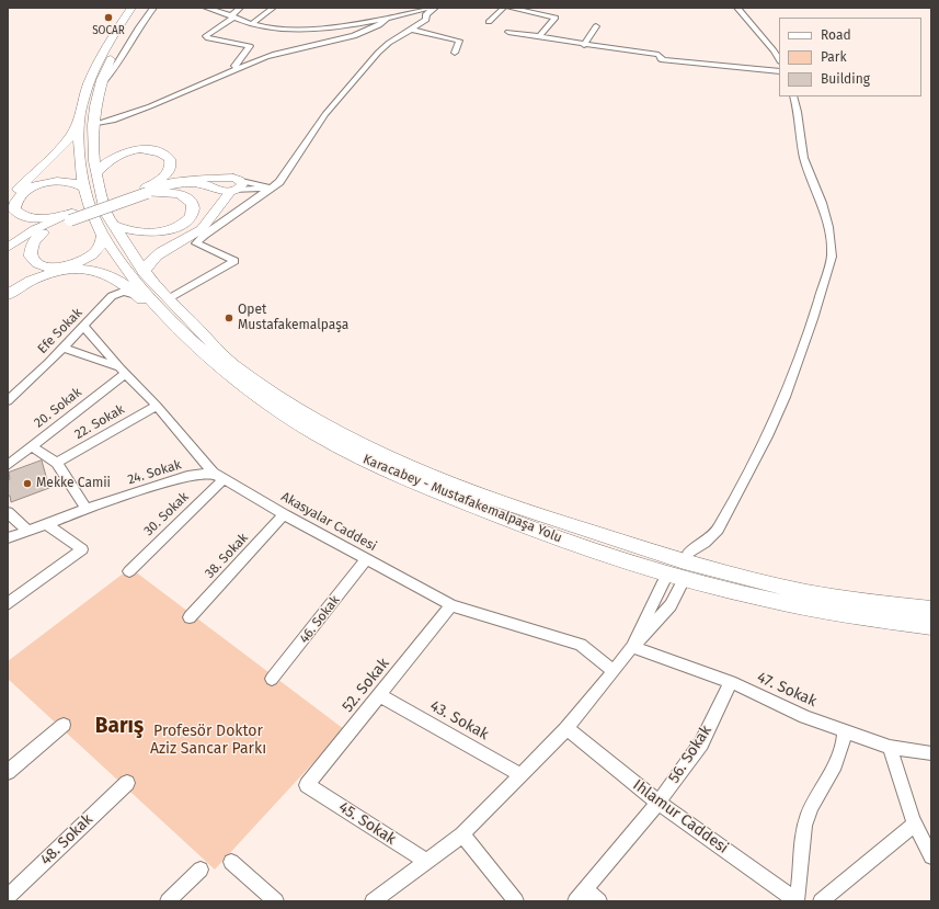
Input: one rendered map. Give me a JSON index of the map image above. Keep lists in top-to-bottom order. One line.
{"streets":{"highway":["Karacabey - Mustafakemalpaşa Yolu"],"street":["Efe Sokak","20. Sokak","22. Sokak","24. Sokak","30. Sokak","Akasyalar Caddesi","38. Sokak","46. Sokak","52. Sokak","47. Sokak","43. Sokak","56. Sokak","Ihlamur Caddesi","45. Sokak","48. Sokak"]},"crossings":[["Efe Sokak","Akasyalar Caddesi"],["20. Sokak","Akasyalar Caddesi"],["22. Sokak","Akasyalar Caddesi"],["24. Sokak","30. Sokak"],["24. Sokak","Akasyalar Caddesi"],["30. Sokak","Akasyalar Caddesi"],["Akasyalar Caddesi","38. Sokak"],["Akasyalar Caddesi","46. Sokak"],["Akasyalar Caddesi","52. Sokak"],["52. Sokak","43. Sokak"],["52. Sokak","45. Sokak"],["47. Sokak","56. Sokak"],["56. Sokak","Ihlamur Caddesi"]],"districts":["Barış"],"parks":["Profesör Doktor Aziz Sancar Parkı"],"places":["SOCAR","Opet Mustafakemalpaşa","Mekke Camii"],"legend":["Road","Park","Building"]}
